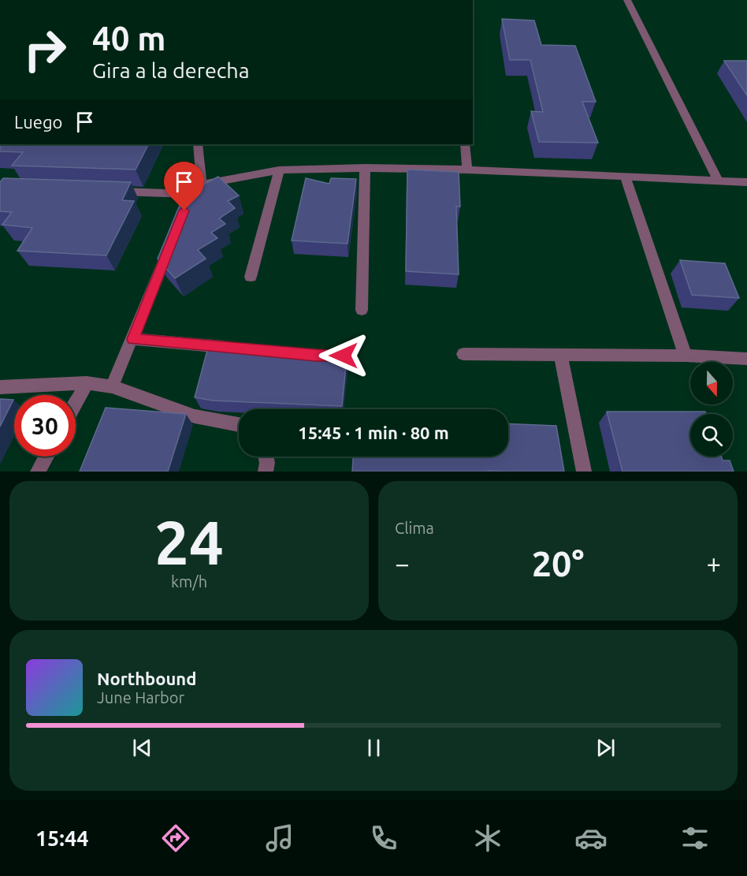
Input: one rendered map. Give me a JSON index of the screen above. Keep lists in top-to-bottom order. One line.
{"north":"bottom","page":{"turn":["40 m","Gira a la derecha"],"then":"Luego","limit":"30","trip":"15:45 · 1 min · 80 m","tile":[["24","km/h"],"Clima"],"heat":["−","20°","+"],"song":["Northbound","June Harbor"],"tabs":"15:44"}}
